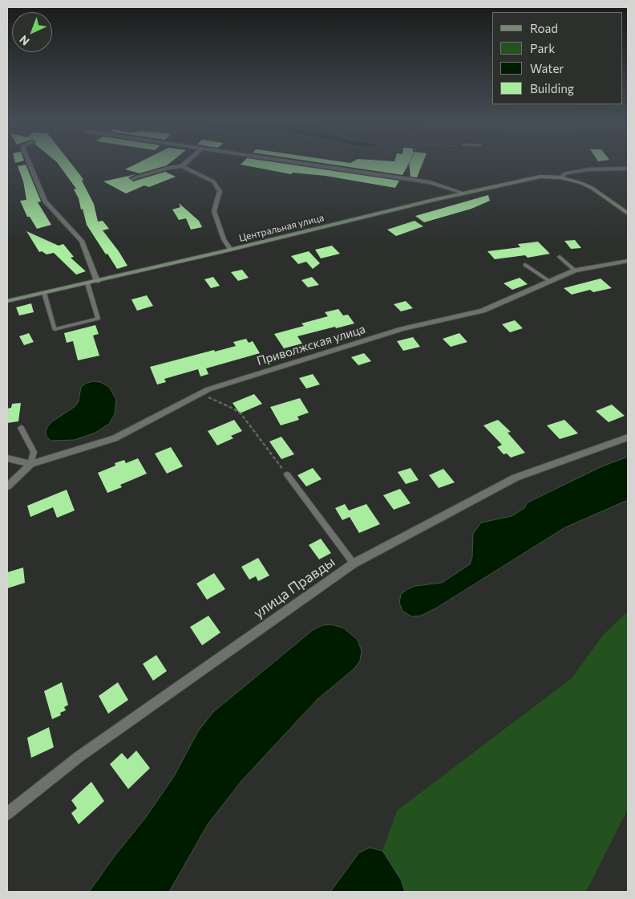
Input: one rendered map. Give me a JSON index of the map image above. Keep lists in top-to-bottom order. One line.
{"streets":{"street":["Центральная улица","Приволжская улица","улица Правды"]},"legend":["Road","Park","Water","Building"],"north":"bottom left"}
